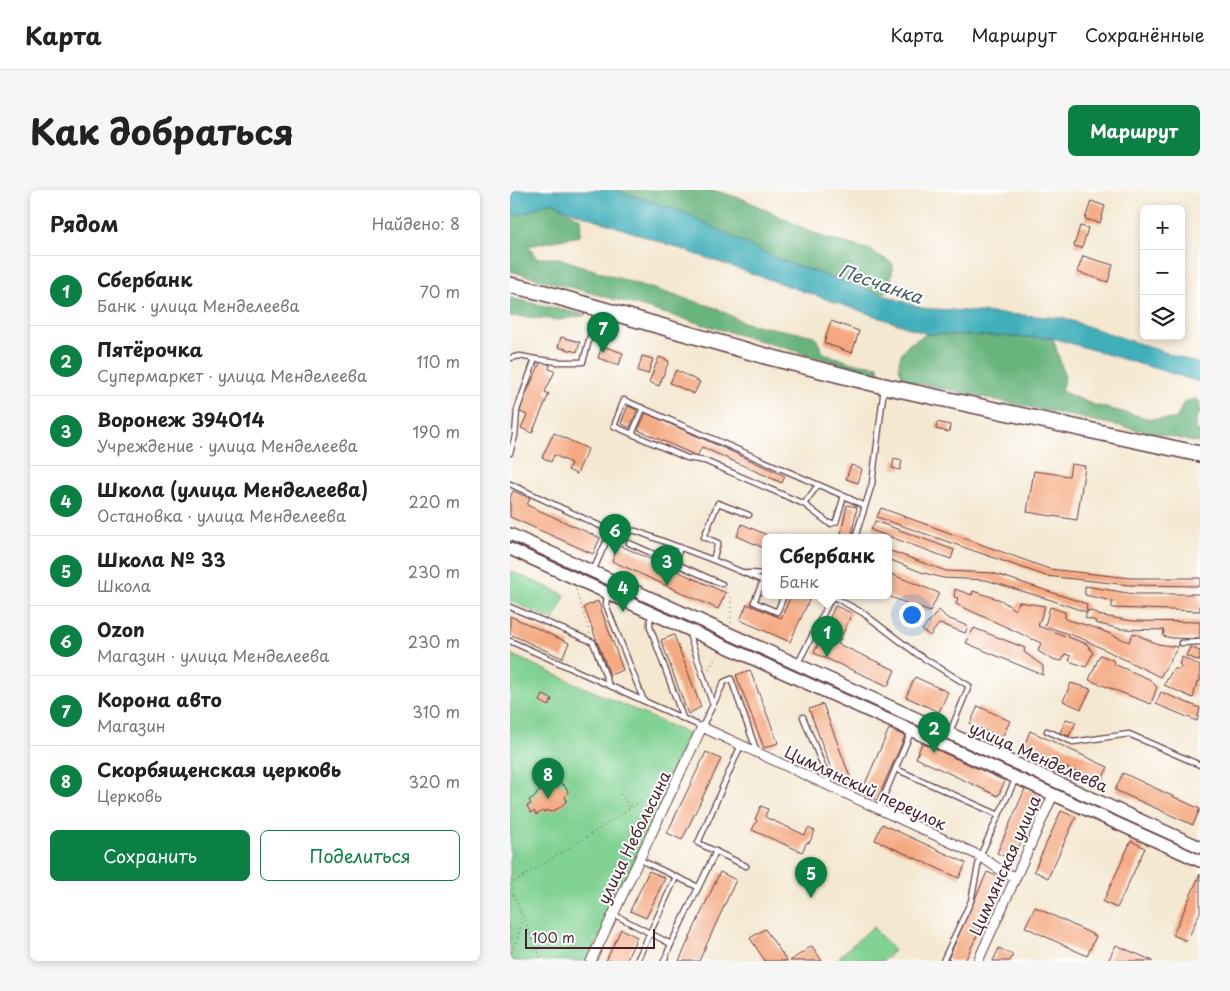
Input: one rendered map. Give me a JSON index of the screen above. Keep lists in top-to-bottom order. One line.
{"streets":{"street":["улица Менделеева","Цимлянский переулок","улица Небольсина","Цимлянская улица"]},"crossings":[["улица Менделеева","Цимлянская улица"],["Цимлянский переулок","улица Небольсина"],["Цимлянский переулок","Цимлянская улица"]],"water":["Песчанка"],"scale_bar":"100 m","page":{"header":"Карта","nav":["Карта","Маршрут","Сохранённые"],"title":"Как добраться","buttons":["Маршрут",["Сохранить","Поделиться"]],"heading":["Рядом","Найдено: 8"],"map_buttons":["+","−"],"list":[{"mark":"1","name":"Сбербанк","note":"Банк · улица Менделеева","value":"70 m"},{"mark":"2","name":"Пятёрочка","note":"Супермаркет · улица Менделеева","value":"110 m"},{"mark":"3","name":"Воронеж 394014","note":"Учреждение · улица Менделеева","value":"190 m"},{"mark":"4","name":"Школа (улица Менделеева)","note":"Остановка · улица Менделеева","value":"220 m"},{"mark":"5","name":"Школа № 33","note":"Школа","value":"230 m"},{"mark":"6","name":"Ozon","note":"Магазин · улица Менделеева","value":"230 m"},{"mark":"7","name":"Корона авто","note":"Магазин","value":"310 m"},{"mark":"8","name":"Скорбященская церковь","note":"Церковь","value":"320 m"}],"pins":["7","6","3","4","1","2","8","5"],"popup":["Сбербанк","Банк"],"scale":"100 m"}}
